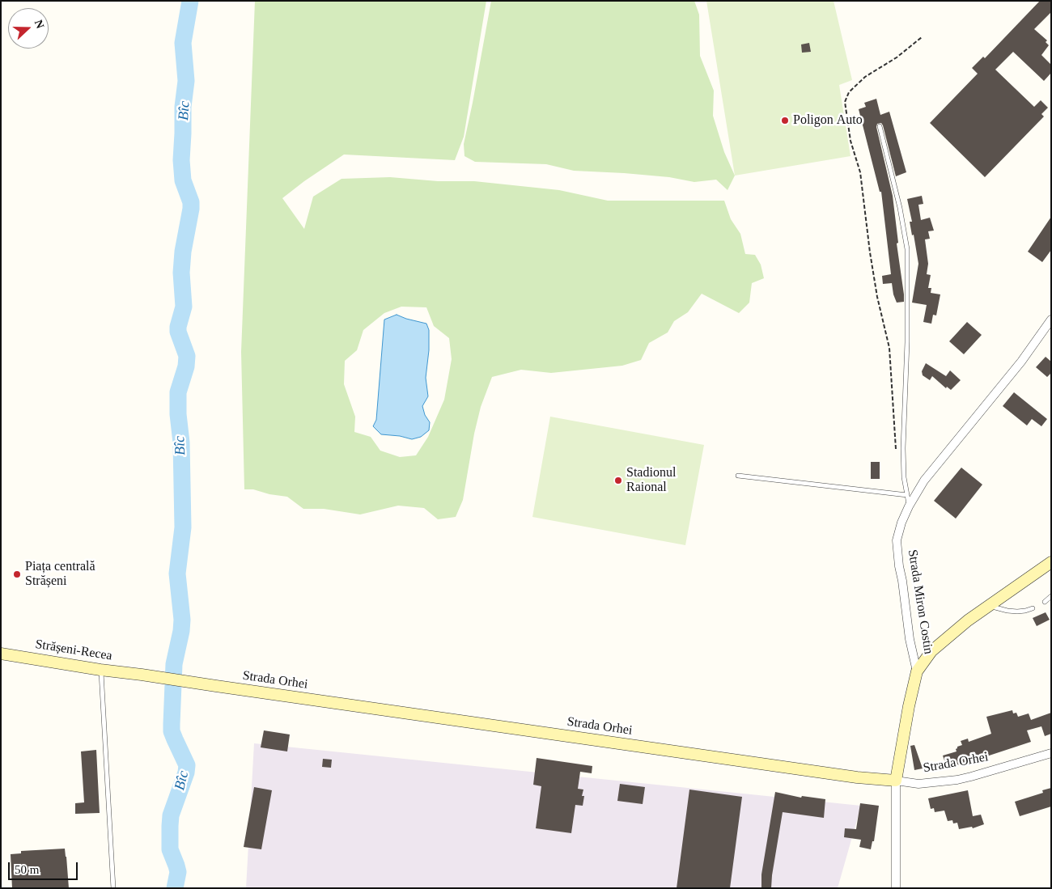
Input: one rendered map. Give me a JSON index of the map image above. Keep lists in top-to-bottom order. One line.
{"streets":{"main road":["Strada Miron Costin","Strășeni-Recea","Strada Orhei"]},"crossings":[["Strada Miron Costin","Strada Orhei"],["Strășeni-Recea","Strada Orhei"]],"water":["Bîc"],"places":["Poligon Auto","Stadionul Raional","Piața centrală Strășeni"],"scale_bar":"50 m","north":"right"}
